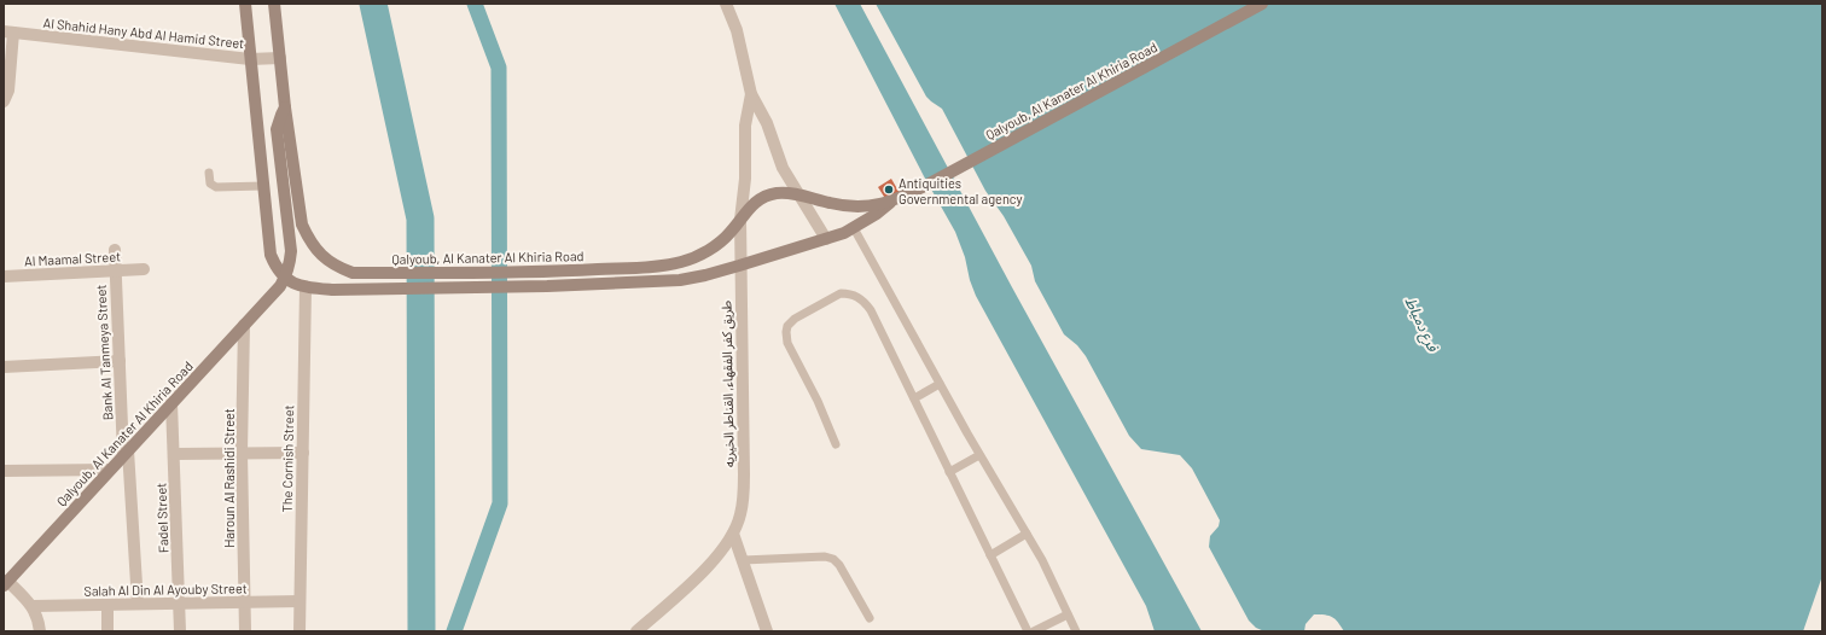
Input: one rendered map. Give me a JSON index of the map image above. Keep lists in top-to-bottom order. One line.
{"streets":{"main road":["Qalyoub, Al Kanater Al Khiria Road"],"street":["Al Shahid Hany Abd Al Hamid Street","Al Maamal Street","Bank Al Tanmeya Street","طريق كفر الفقهاء, القناطر الخيريه","The Cornish Street","Haroun Al Rashidi Street","Fadel Street","Salah Al Din Al Ayouby Street"]},"crossings":[["Al Shahid Hany Abd Al Hamid Street","Qalyoub, Al Kanater Al Khiria Road"],["Qalyoub, Al Kanater Al Khiria Road","Bank Al Tanmeya Street"],["Qalyoub, Al Kanater Al Khiria Road","طريق كفر الفقهاء, القناطر الخيريه"],["Qalyoub, Al Kanater Al Khiria Road","The Cornish Street"],["Qalyoub, Al Kanater Al Khiria Road","Haroun Al Rashidi Street"],["Qalyoub, Al Kanater Al Khiria Road","Fadel Street"],["Al Maamal Street","Bank Al Tanmeya Street"],["Bank Al Tanmeya Street","Salah Al Din Al Ayouby Street"],["The Cornish Street","Salah Al Din Al Ayouby Street"],["Haroun Al Rashidi Street","Salah Al Din Al Ayouby Street"],["Fadel Street","Salah Al Din Al Ayouby Street"]],"water":["فرع دمياط"],"places":["Antiquities Governmental agency"]}
